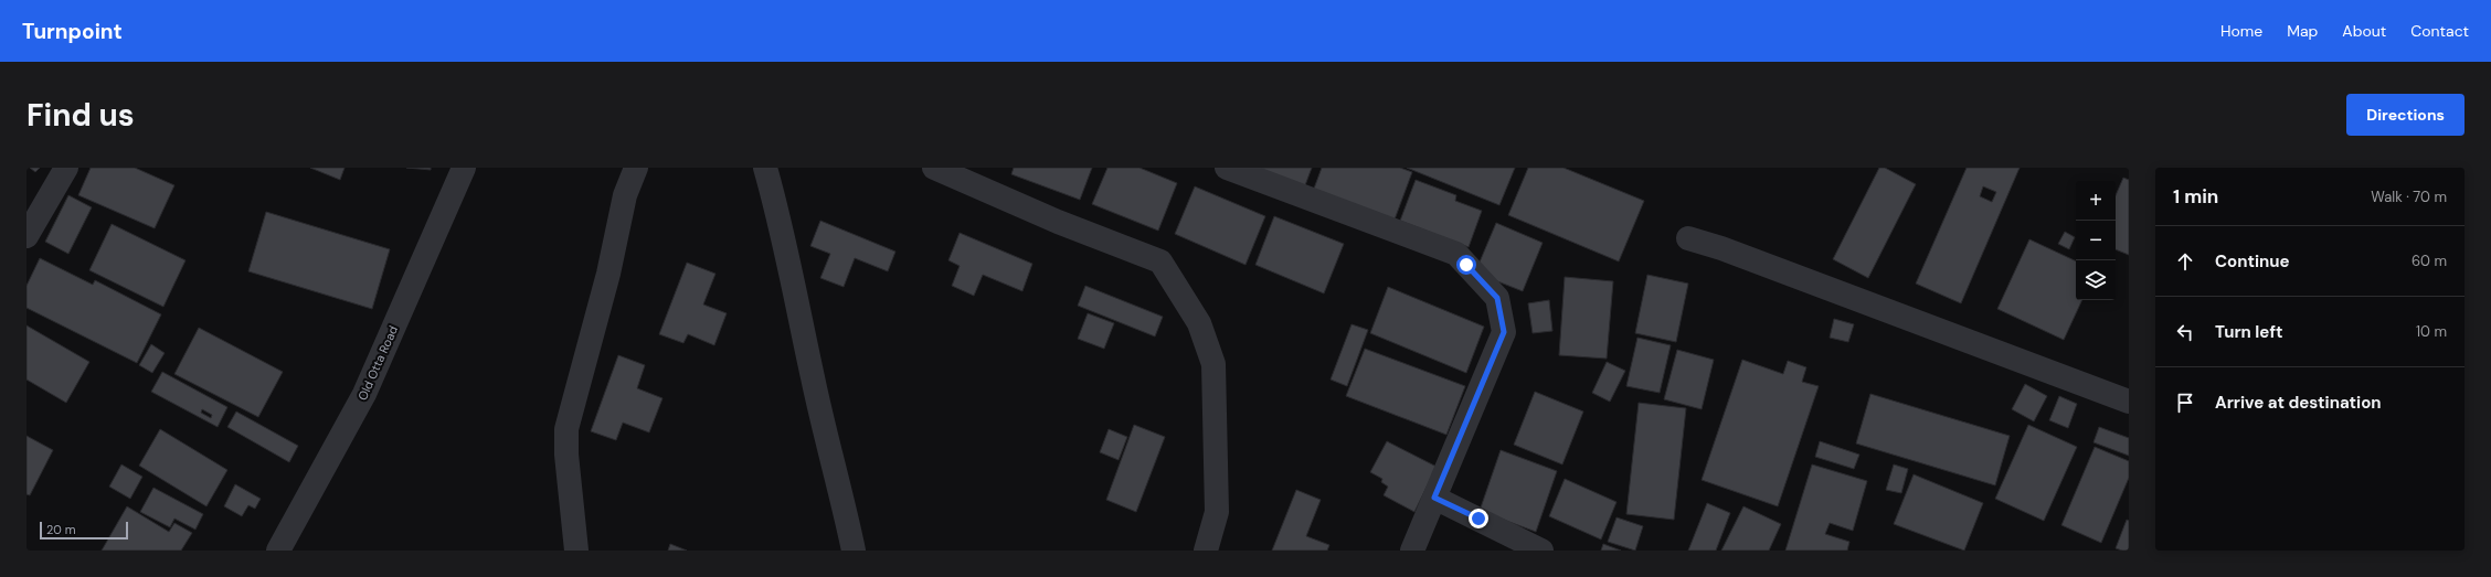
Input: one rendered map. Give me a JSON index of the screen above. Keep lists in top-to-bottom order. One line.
{"streets":{"street":["Old Otta Road"]},"scale_bar":"20 m","page":{"header":"Turnpoint","nav":["Home","Map","About","Contact"],"buttons":"Directions","title":"Find us","heading":["1 min","Walk · 70 m"],"map_buttons":["+","−"],"list":[["Continue","60 m"],["Turn left","10 m"],"Arrive at destination"],"scale":"20 m"}}
